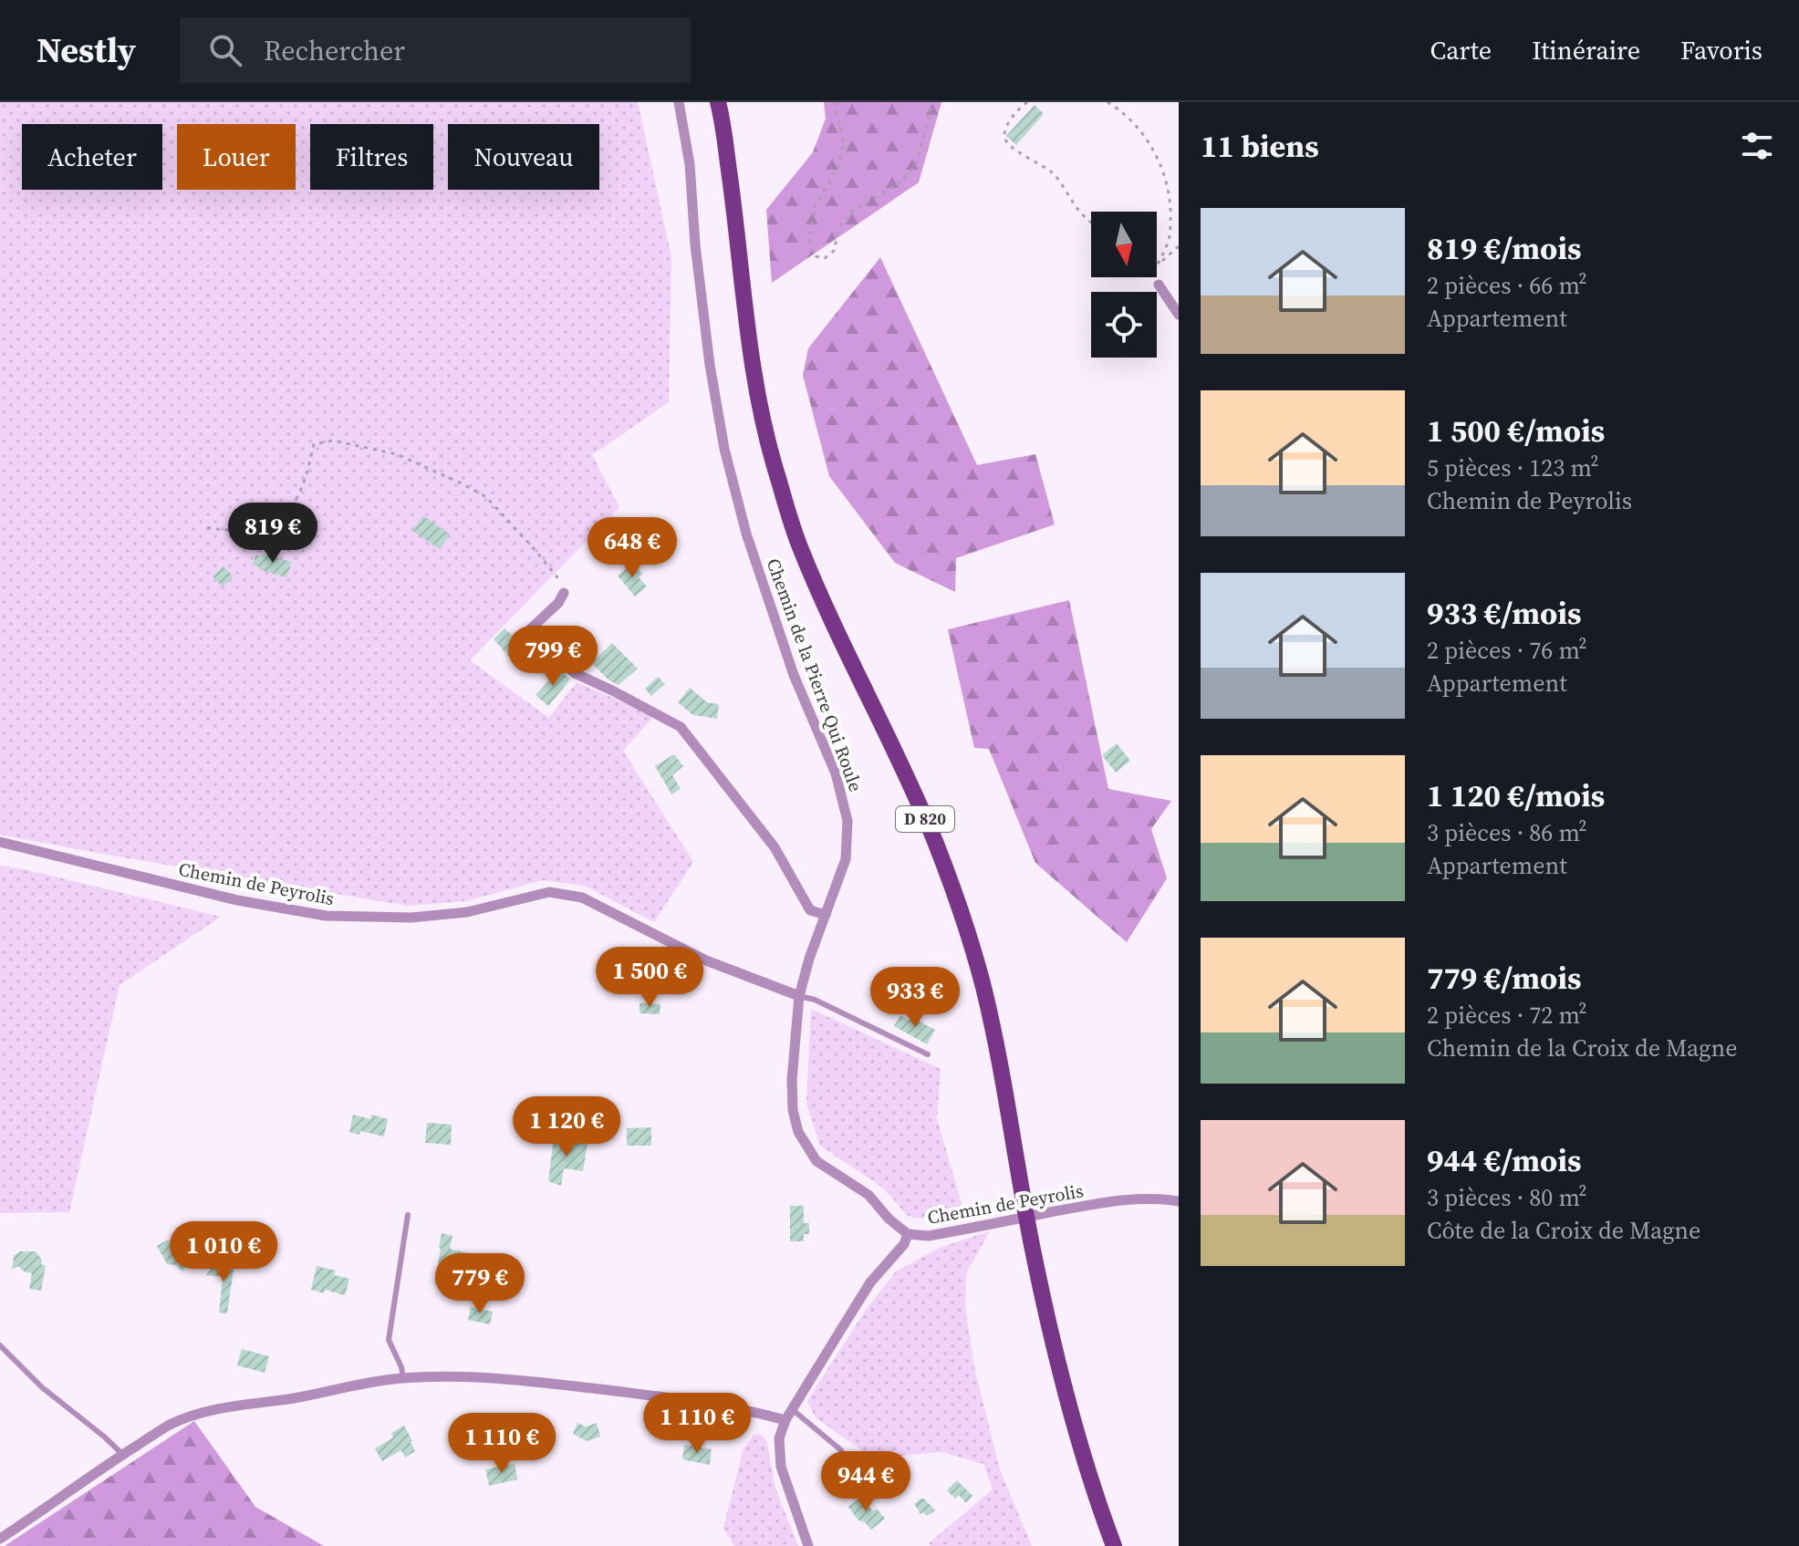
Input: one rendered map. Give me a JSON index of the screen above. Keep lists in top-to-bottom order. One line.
{"streets":{"main road":["D 820"],"street":["Chemin de la Pierre Qui Roule","Chemin de Peyrolis"]},"crossings":[["Chemin de la Pierre Qui Roule","Chemin de Peyrolis"]],"north":"bottom","page":{"header":"Nestly","search":"Rechercher","nav":["Carte","Itinéraire","Favoris"],"heading":"11 biens","chip":["Acheter","Louer","Filtres","Nouveau"],"list":[{"name":"819 €/mois","note":"2 pièces · 66 m² · Appartement"},{"name":"1 500 €/mois","note":"5 pièces · 123 m² · Chemin de Peyrolis"},{"name":"933 €/mois","note":"2 pièces · 76 m² · Appartement"},{"name":"1 120 €/mois","note":"3 pièces · 86 m² · Appartement"},{"name":"779 €/mois","note":"2 pièces · 72 m² · Chemin de la Croix de Magne"},{"name":"944 €/mois","note":"3 pièces · 80 m² · Côte de la Croix de Magne"}],"price":["819 €","648 €","799 €","1 500 €","933 €","1 120 €","1 010 €","779 €","1 110 €","1 110 €","944 €"]}}
